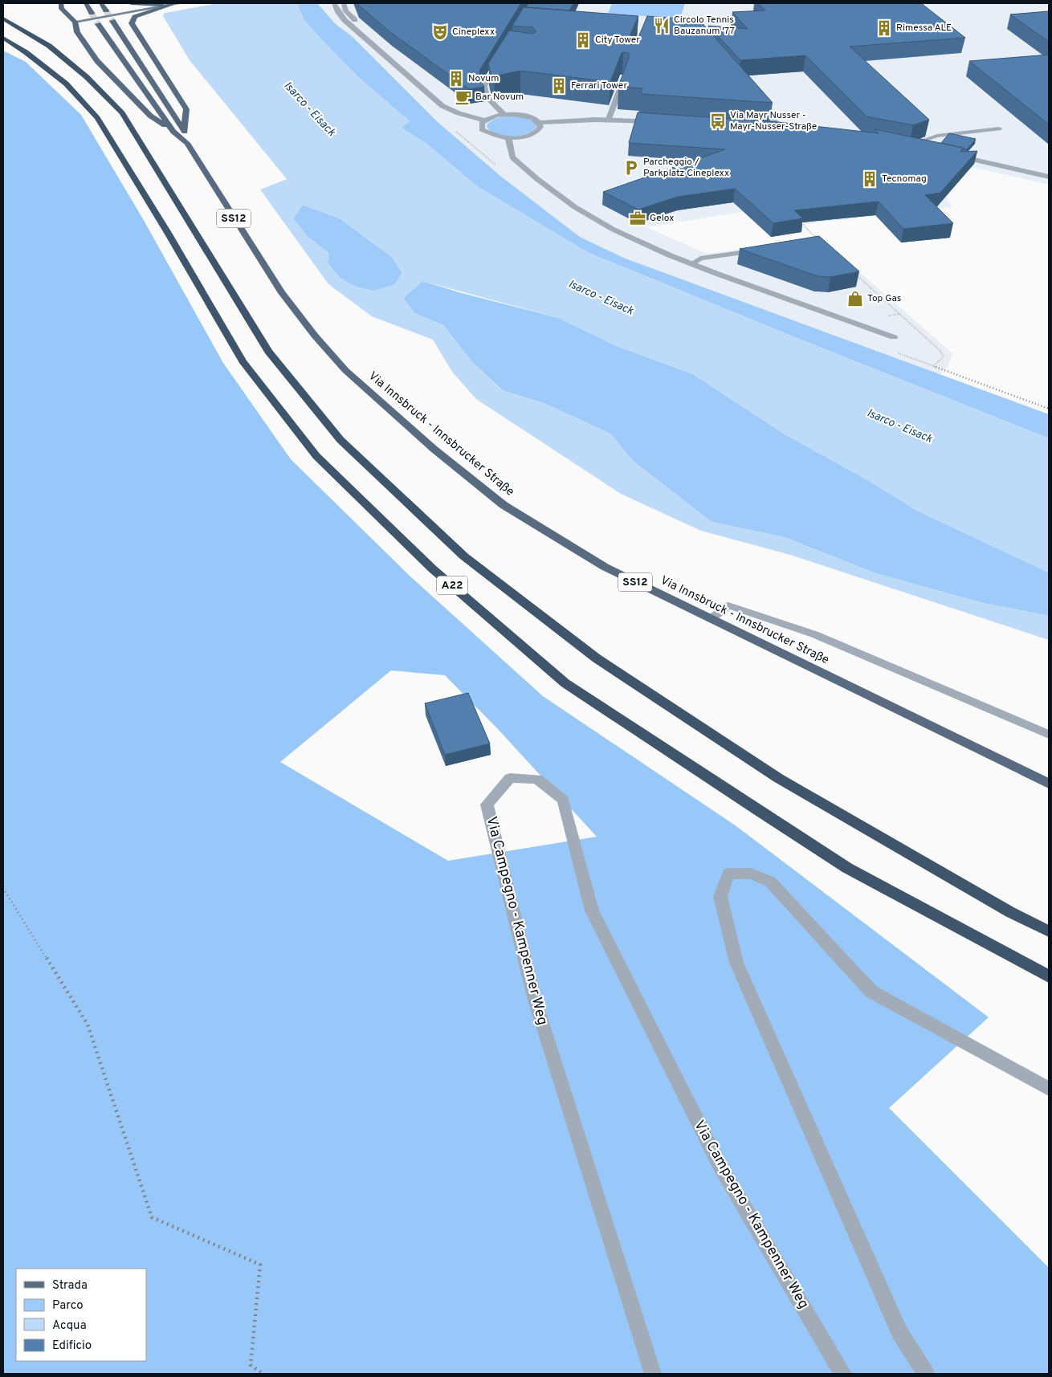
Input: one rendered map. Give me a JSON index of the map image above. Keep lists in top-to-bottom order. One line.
{"streets":{"highway":["A22"],"main road":["SS12","Via Innsbruck - Innsbrucker Straße"],"street":["Via Campegno - Kampenner Weg"]},"water":["Isarco - Eisack"],"places":{"restaurant":["Circolo Tennis Bauzanum '77"],"building":["Rimessa ALE","City Tower","Novum","Ferrari Tower","Tecnomag"],"theatre":["Cineplexx"],"cafe":["Bar Novum"],"bus stop":["Via Mayr Nusser - Mayr-Nusser-Straße"],"parking":["Parcheggio / Parkplatz Cineplexx"],"office":["Gelox"],"shop":["Top Gas"]},"legend":["Strada","Parco","Acqua","Edificio"]}
